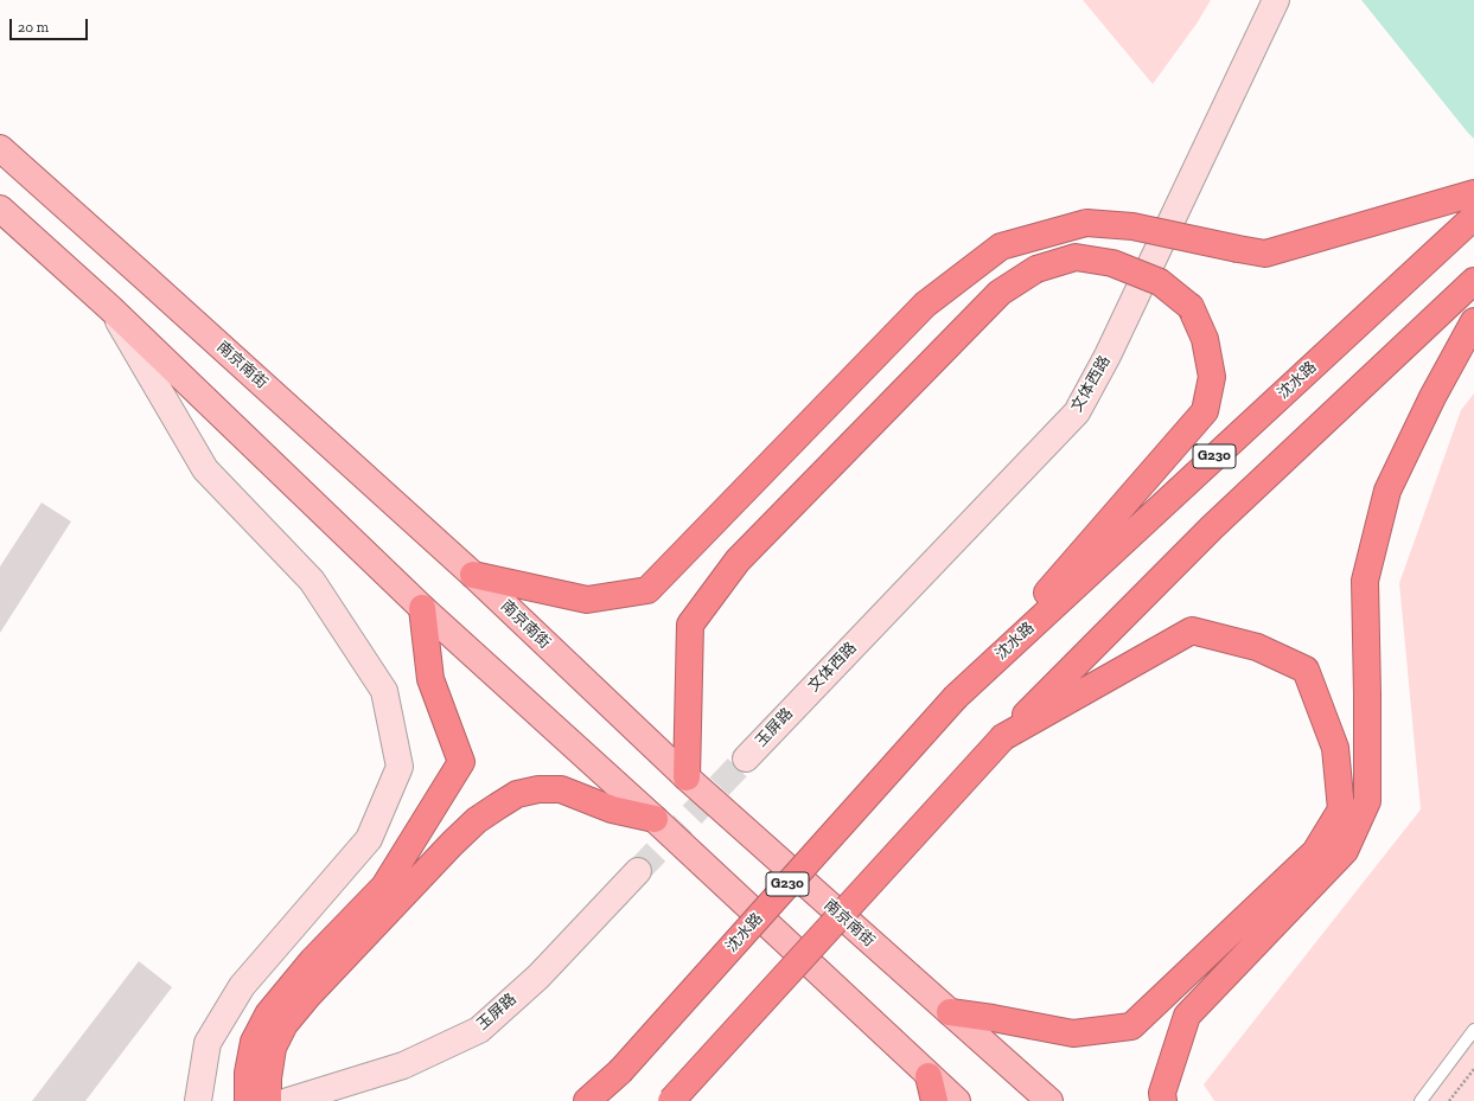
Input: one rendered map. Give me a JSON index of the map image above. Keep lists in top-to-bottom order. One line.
{"streets":{"highway":["沈水路","G230"],"main road":["南京南街"],"street":["文体西路","玉屏路"]},"crossings":[["文体西路","玉屏路"]],"scale_bar":"20 m"}
